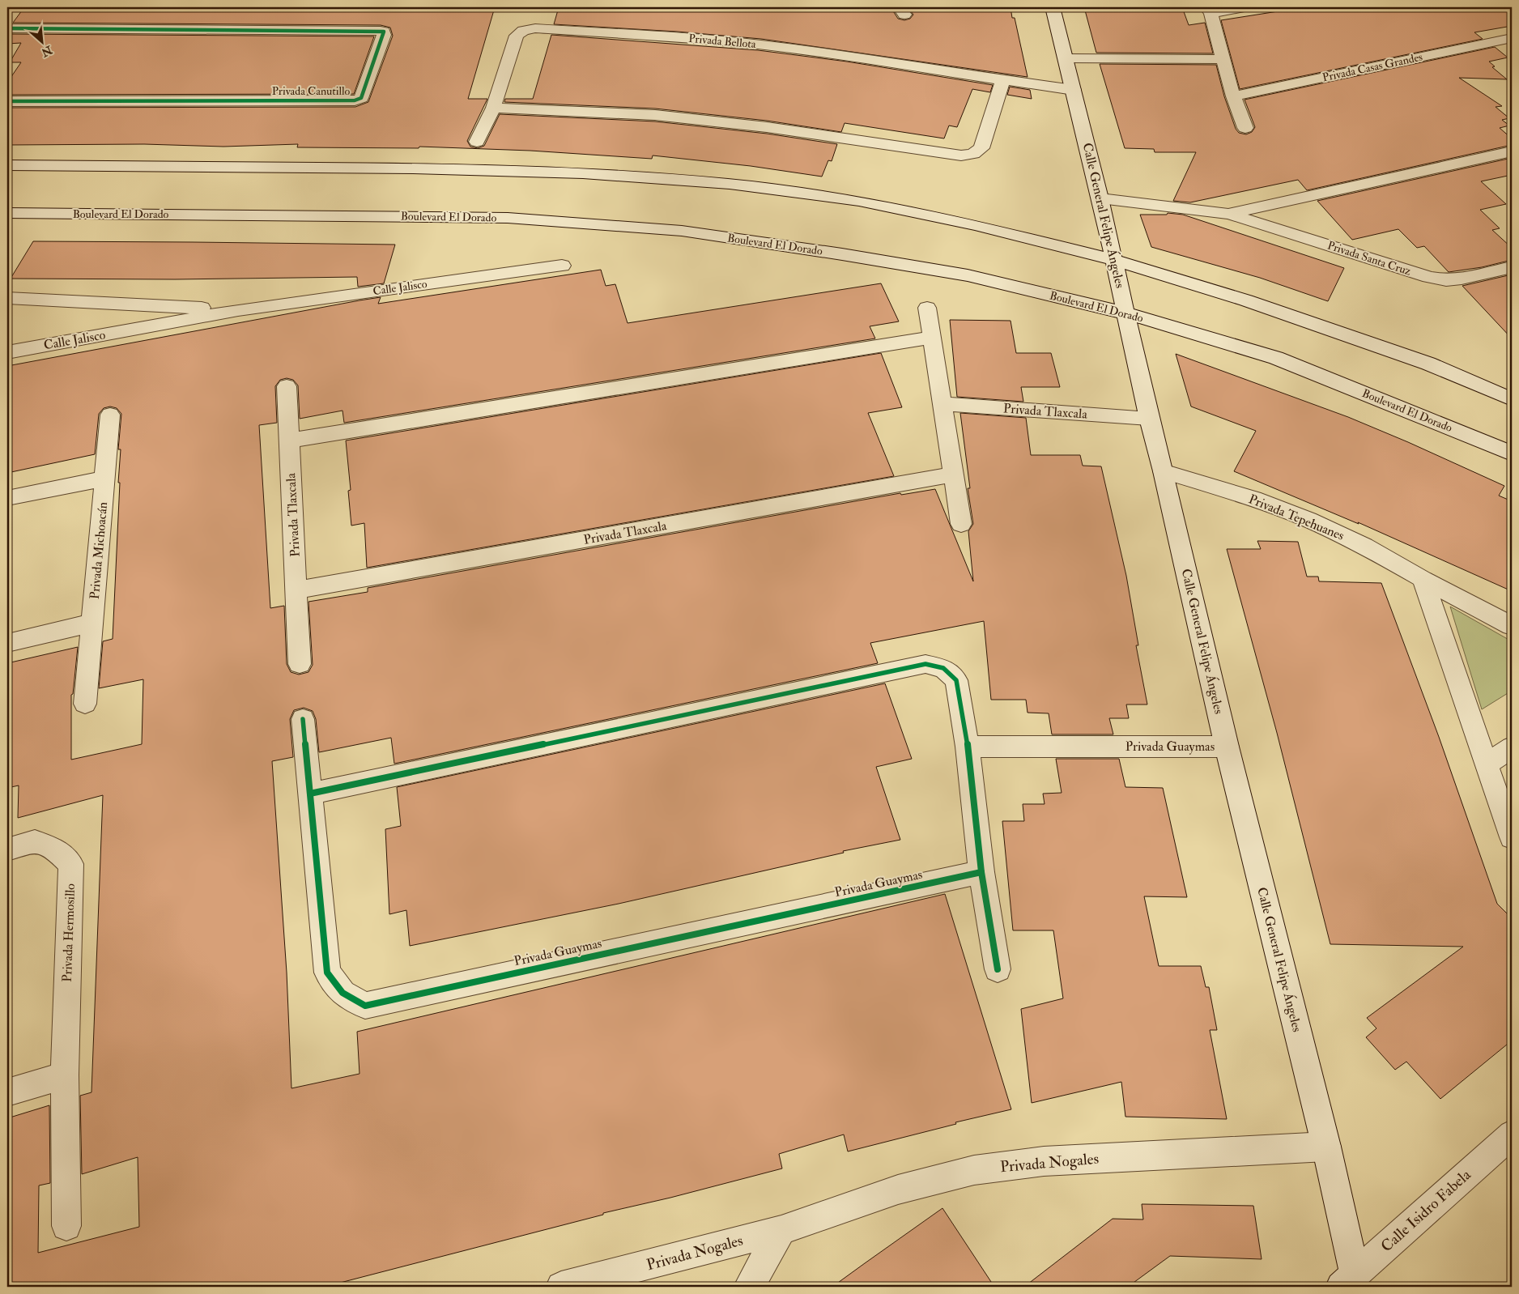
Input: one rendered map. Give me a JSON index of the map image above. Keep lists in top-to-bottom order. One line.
{"streets":{"street":["Privada Bellota","Privada Casas Grandes","Privada Canutillo","Boulevard El Dorado","Calle General Felipe Ángeles","Privada Santa Cruz","Calle Jalisco","Privada Tlaxcala","Privada Tepehuanes","Privada Michoacán","Privada Guaymas","Privada Hermosillo","Privada Nogales","Calle Isidro Fabela"]},"crossings":[["Privada Bellota","Calle General Felipe Ángeles"],["Boulevard El Dorado","Calle General Felipe Ángeles"],["Calle General Felipe Ángeles","Privada Santa Cruz"],["Calle General Felipe Ángeles","Privada Tlaxcala"],["Calle General Felipe Ángeles","Privada Tepehuanes"],["Calle General Felipe Ángeles","Privada Guaymas"],["Calle General Felipe Ángeles","Privada Nogales"],["Calle General Felipe Ángeles","Calle Isidro Fabela"]],"north":"bottom right"}
